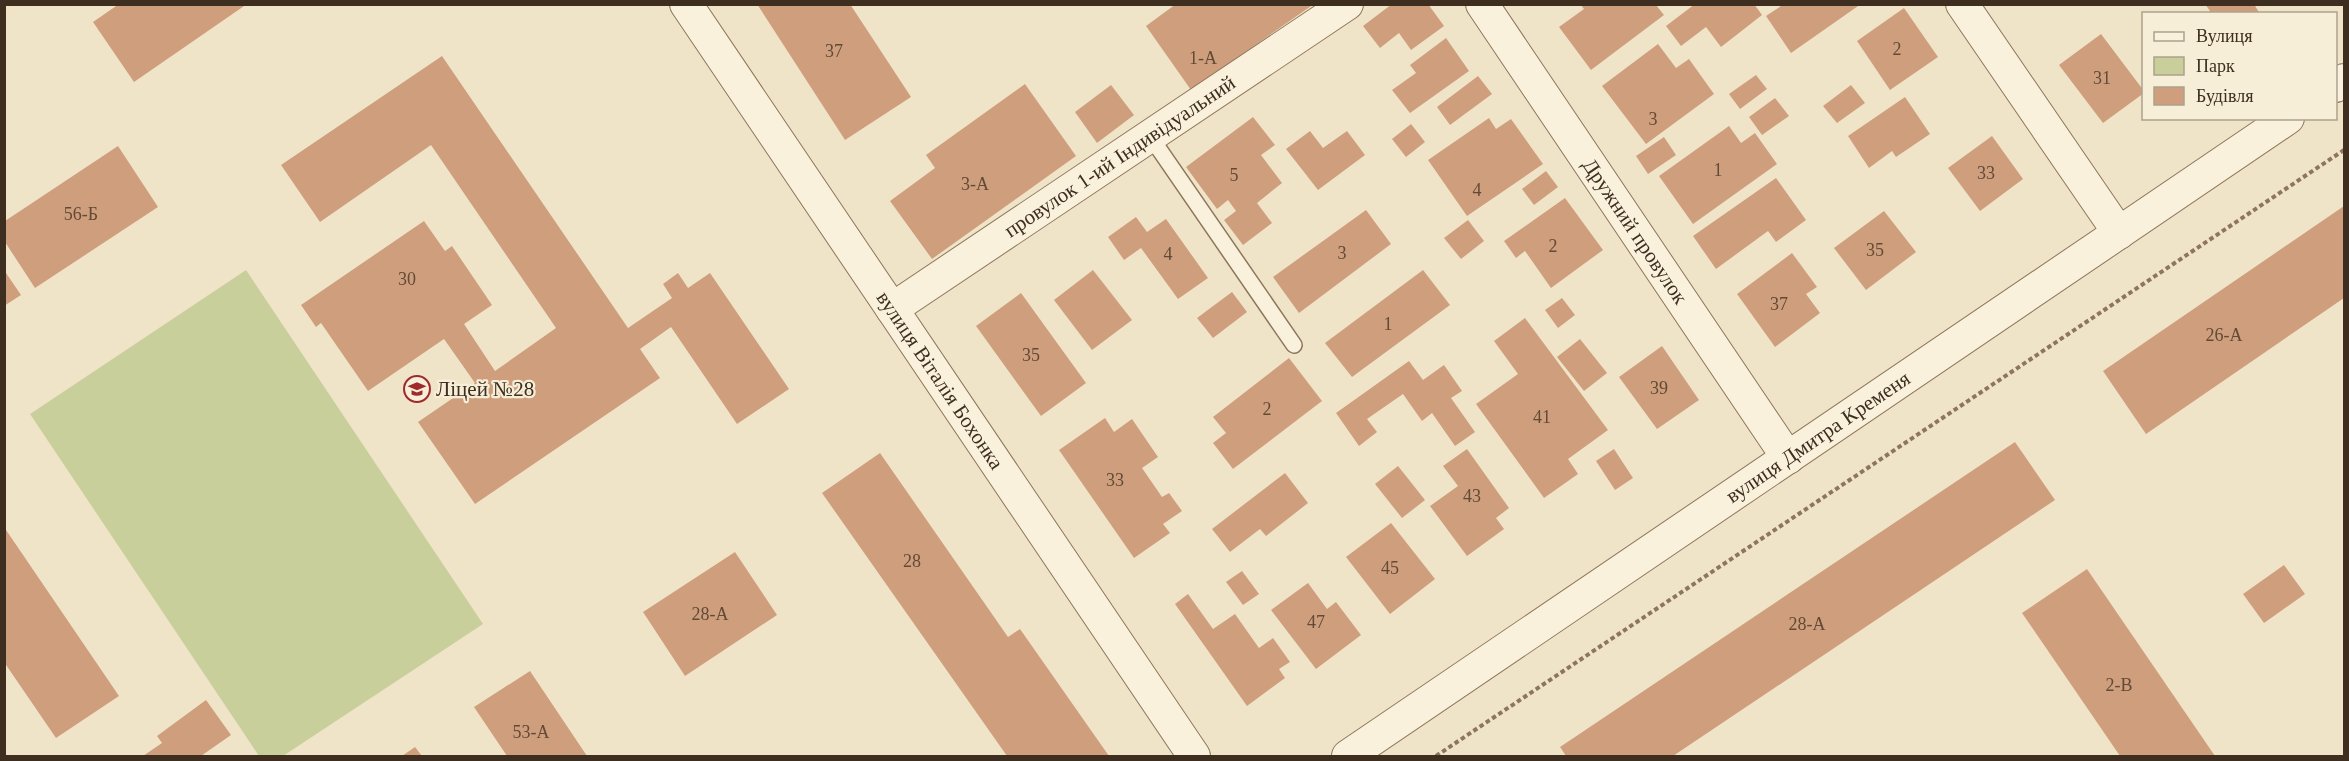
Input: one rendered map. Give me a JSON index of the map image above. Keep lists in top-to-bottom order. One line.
{"streets":{"street":["провулок 1-ий Індивідуальний","Дружний провулок","вулиця Віталія Бохонка","вулиця Дмитра Кременя"]},"crossings":[["провулок 1-ий Індивідуальний","вулиця Віталія Бохонка"],["Дружний провулок","вулиця Дмитра Кременя"]],"places":{"school or university":["Ліцей №28"]},"house_numbers":["2","37","1-А","31","3","1","33","5","3-А","4","56-Б","2","35","3","4","30","37","1","26-А","35","39","2","41","33","43","28","45","28-А","47","28-А","2-В","53-А"],"legend":["Вулиця","Парк","Будівля"]}
